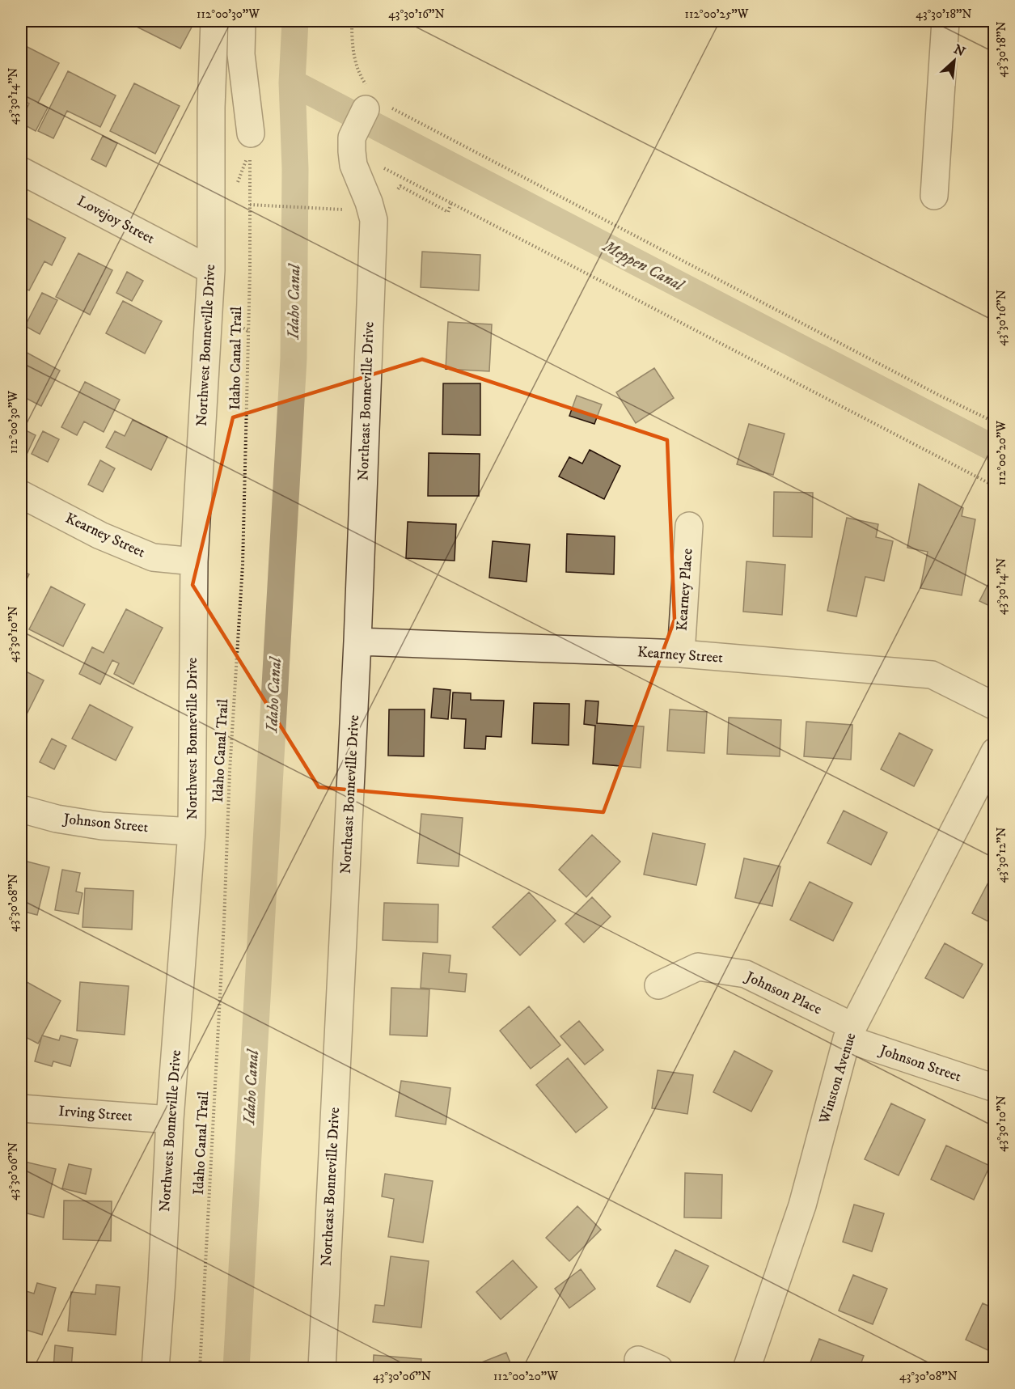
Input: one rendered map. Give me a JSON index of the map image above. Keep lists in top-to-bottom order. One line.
{"streets":{"street":["Lovejoy Street","Northwest Bonneville Drive","Northeast Bonneville Drive","Kearney Street","Kearney Place","Johnson Street","Johnson Place","Winston Avenue","Irving Street"],"path":["Idaho Canal Trail"]},"crossings":[["Lovejoy Street","Northwest Bonneville Drive"],["Northwest Bonneville Drive","Kearney Street"],["Northwest Bonneville Drive","Johnson Street"],["Northwest Bonneville Drive","Irving Street"],["Northeast Bonneville Drive","Kearney Street"],["Kearney Street","Kearney Place"],["Johnson Street","Johnson Place"],["Johnson Street","Winston Avenue"],["Johnson Place","Winston Avenue"]],"water":["Meppen Canal","Idaho Canal"],"north":"top right","coordinates":["112°00'30\"W","43°30'16\"N","112°00'25\"W","43°30'18\"N","43°30'14\"N","112°00'20\"W","43°30'10\"N","43°30'12\"N","43°30'08\"N","43°30'06\"N"]}
